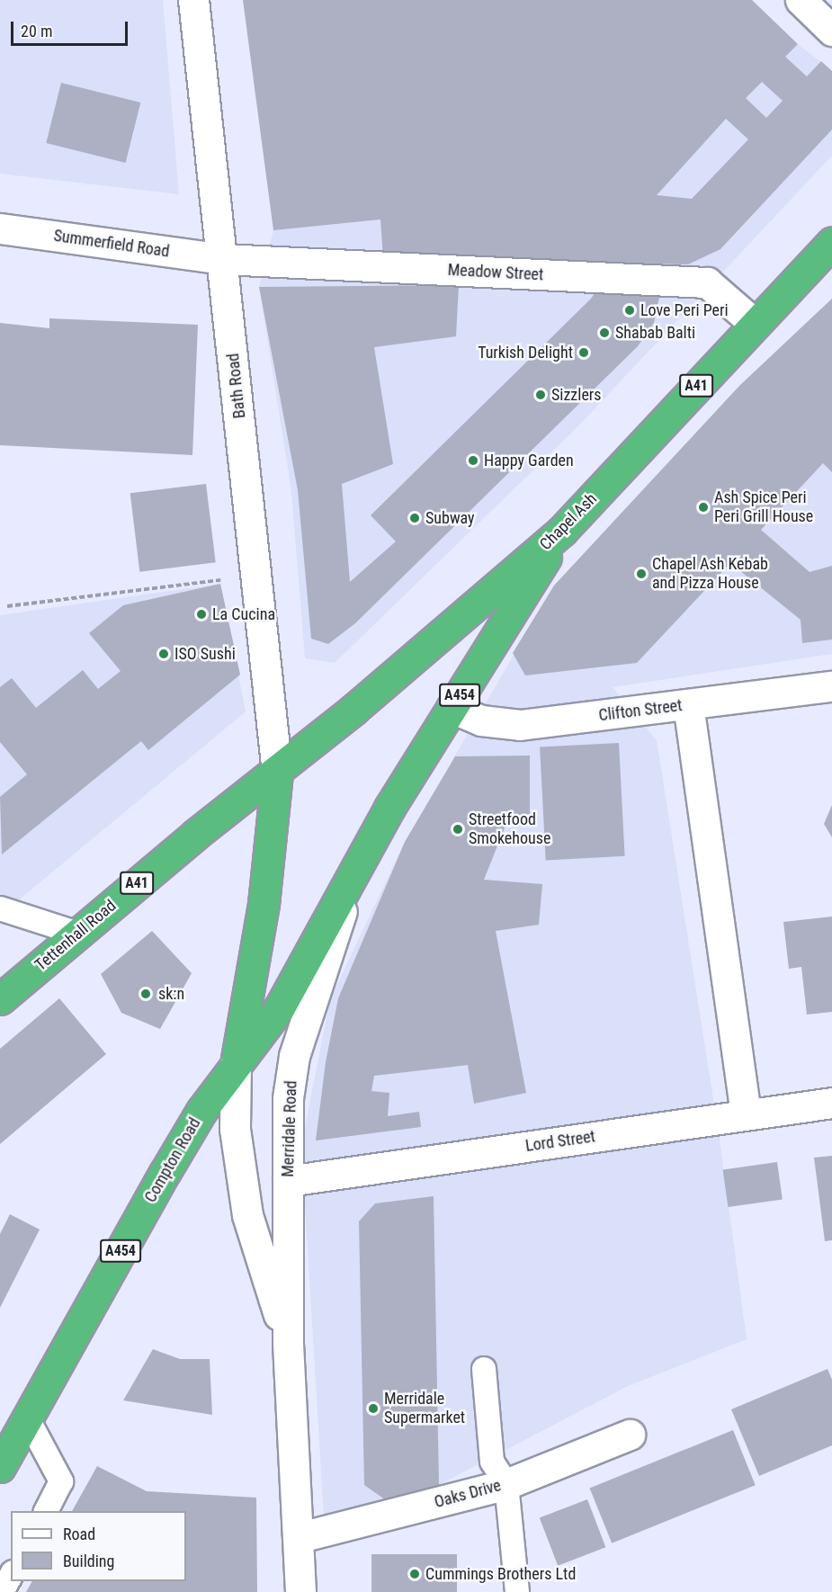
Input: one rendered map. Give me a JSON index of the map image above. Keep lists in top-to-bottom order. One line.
{"streets":{"highway":["A41","Chapel Ash","A454","Tettenhall Road","Compton Road"],"street":["Summerfield Road","Meadow Street","Bath Road","Clifton Street","Merridale Road","Lord Street","Oaks Drive"]},"crossings":[["Summerfield Road","Meadow Street"],["Summerfield Road","Bath Road"],["Meadow Street","Bath Road"],["Meadow Street","Chapel Ash"],["Bath Road","Chapel Ash"],["Bath Road","Tettenhall Road"],["Chapel Ash","A454"],["Chapel Ash","Tettenhall Road"],["A454","Clifton Street"],["A454","Merridale Road"],["A454","Compton Road"],["Merridale Road","Lord Street"],["Merridale Road","Compton Road"],["Merridale Road","Oaks Drive"]],"places":["Love Peri Peri","Shabab Balti","Turkish Delight","Sizzlers","Happy Garden","Ash Spice Peri Peri Grill House","Subway","Chapel Ash Kebab and Pizza House","La Cucina","ISO Sushi","Streetfood Smokehouse","sk:n","Merridale Supermarket","Cummings Brothers Ltd"],"legend":["Road","Building"],"scale_bar":"20 m"}
